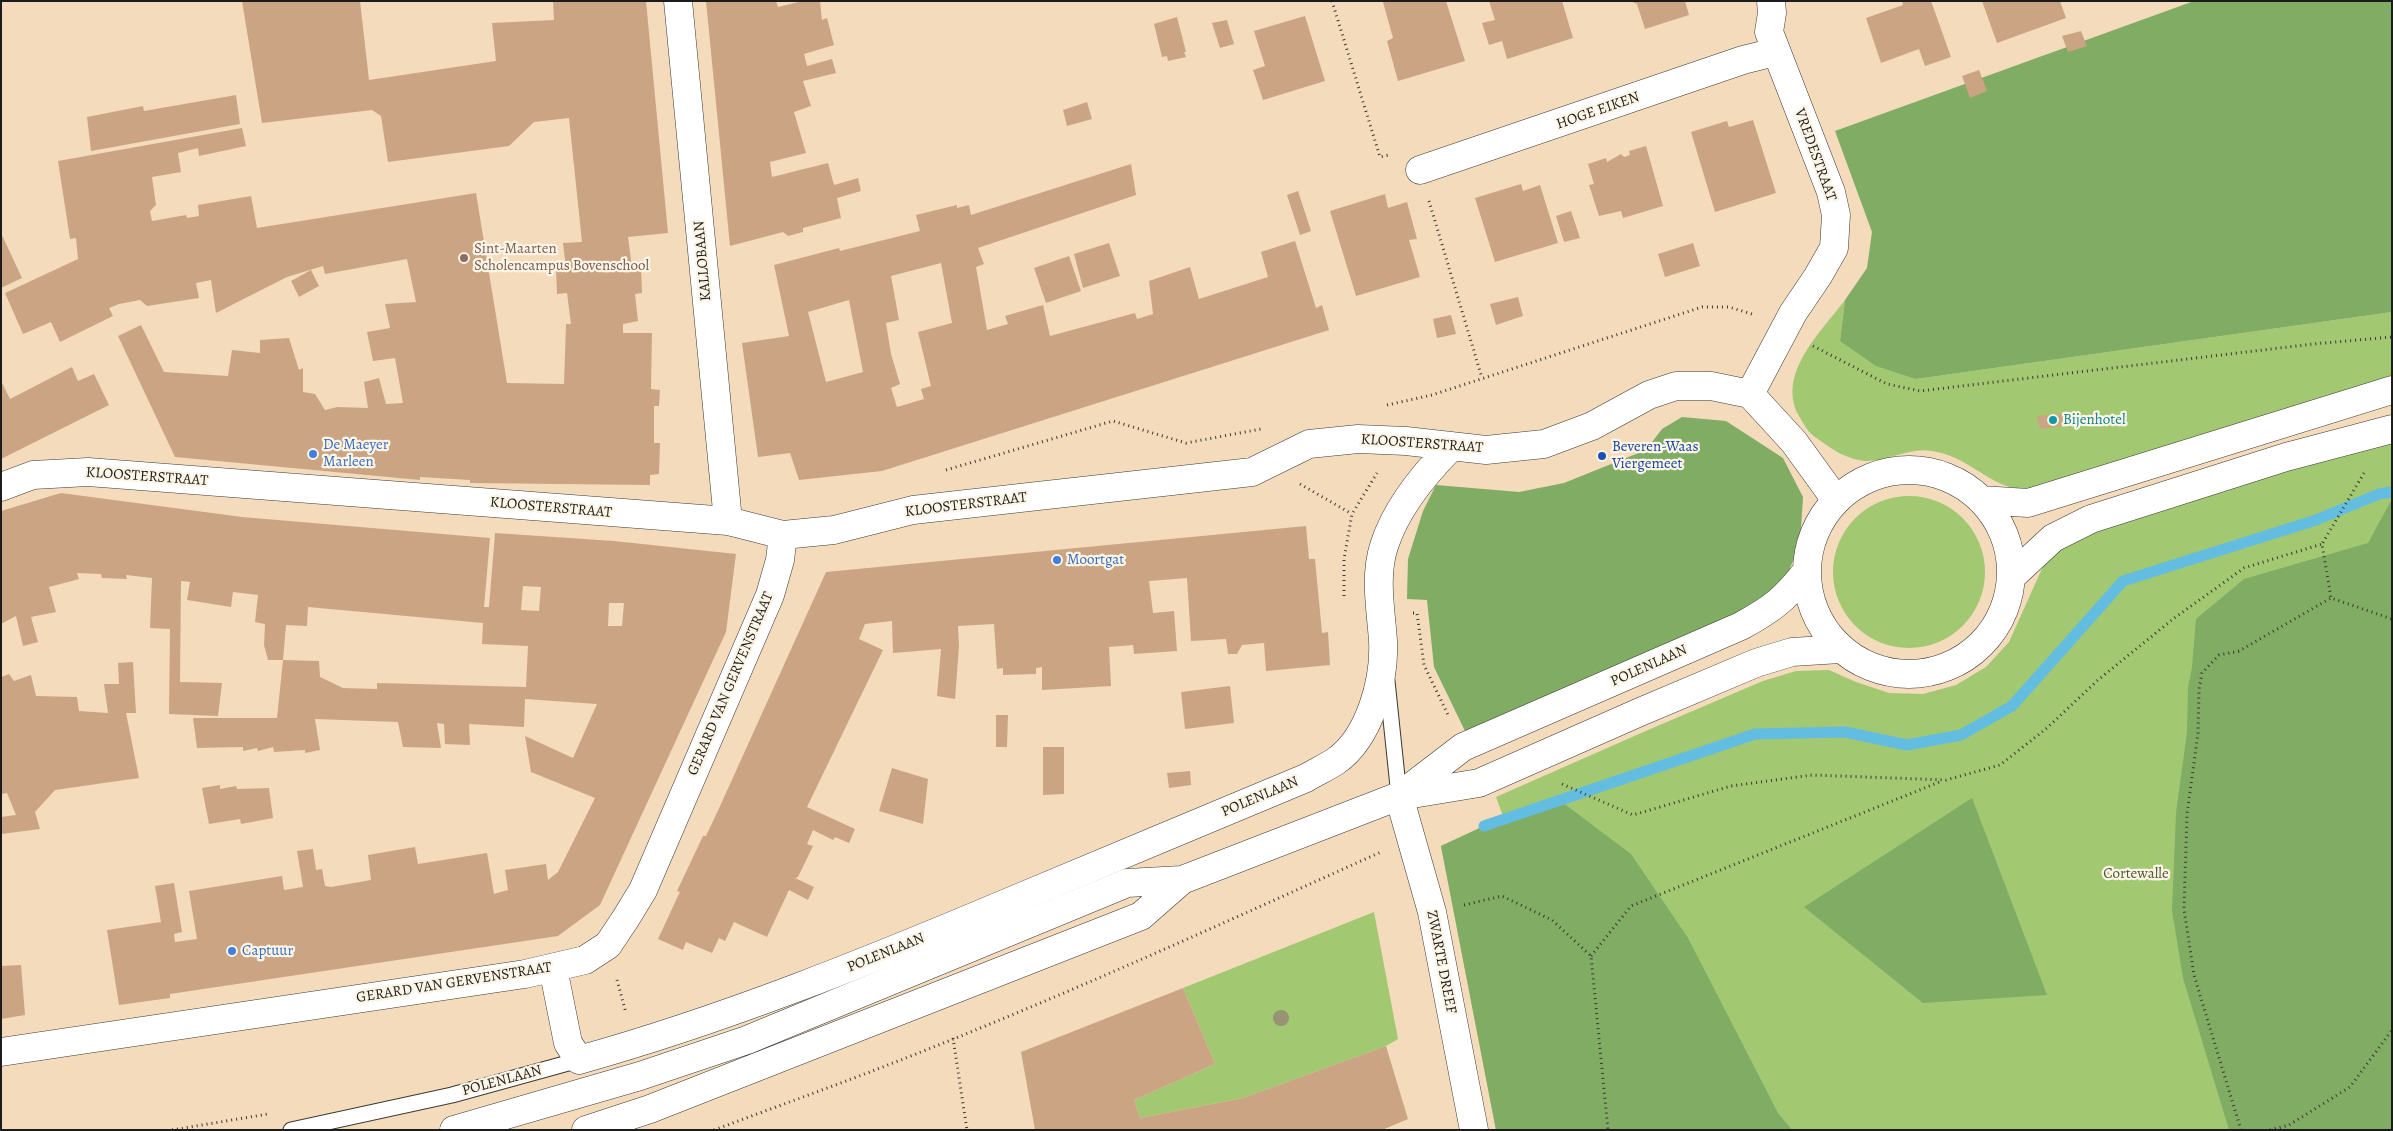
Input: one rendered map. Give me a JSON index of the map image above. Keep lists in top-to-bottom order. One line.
{"streets":{"street":["HOGE EIKEN","VREDESTRAAT","KALLOBAAN","KLOOSTERSTRAAT","POLENLAAN","GERARD VAN GERVENSTRAAT","ZWARTE DREEF"]},"crossings":[["HOGE EIKEN","VREDESTRAAT"],["VREDESTRAAT","KLOOSTERSTRAAT"],["KALLOBAAN","KLOOSTERSTRAAT"],["KLOOSTERSTRAAT","POLENLAAN"],["KLOOSTERSTRAAT","GERARD VAN GERVENSTRAAT"],["POLENLAAN","ZWARTE DREEF"]],"parks":["Cortewalle"],"places":["Sint-Maarten Scholencampus Bovenschool","Bijenhotel","De Maeyer Marleen","Beveren-Waas Viergemeet","Moortgat","Captuur"]}
